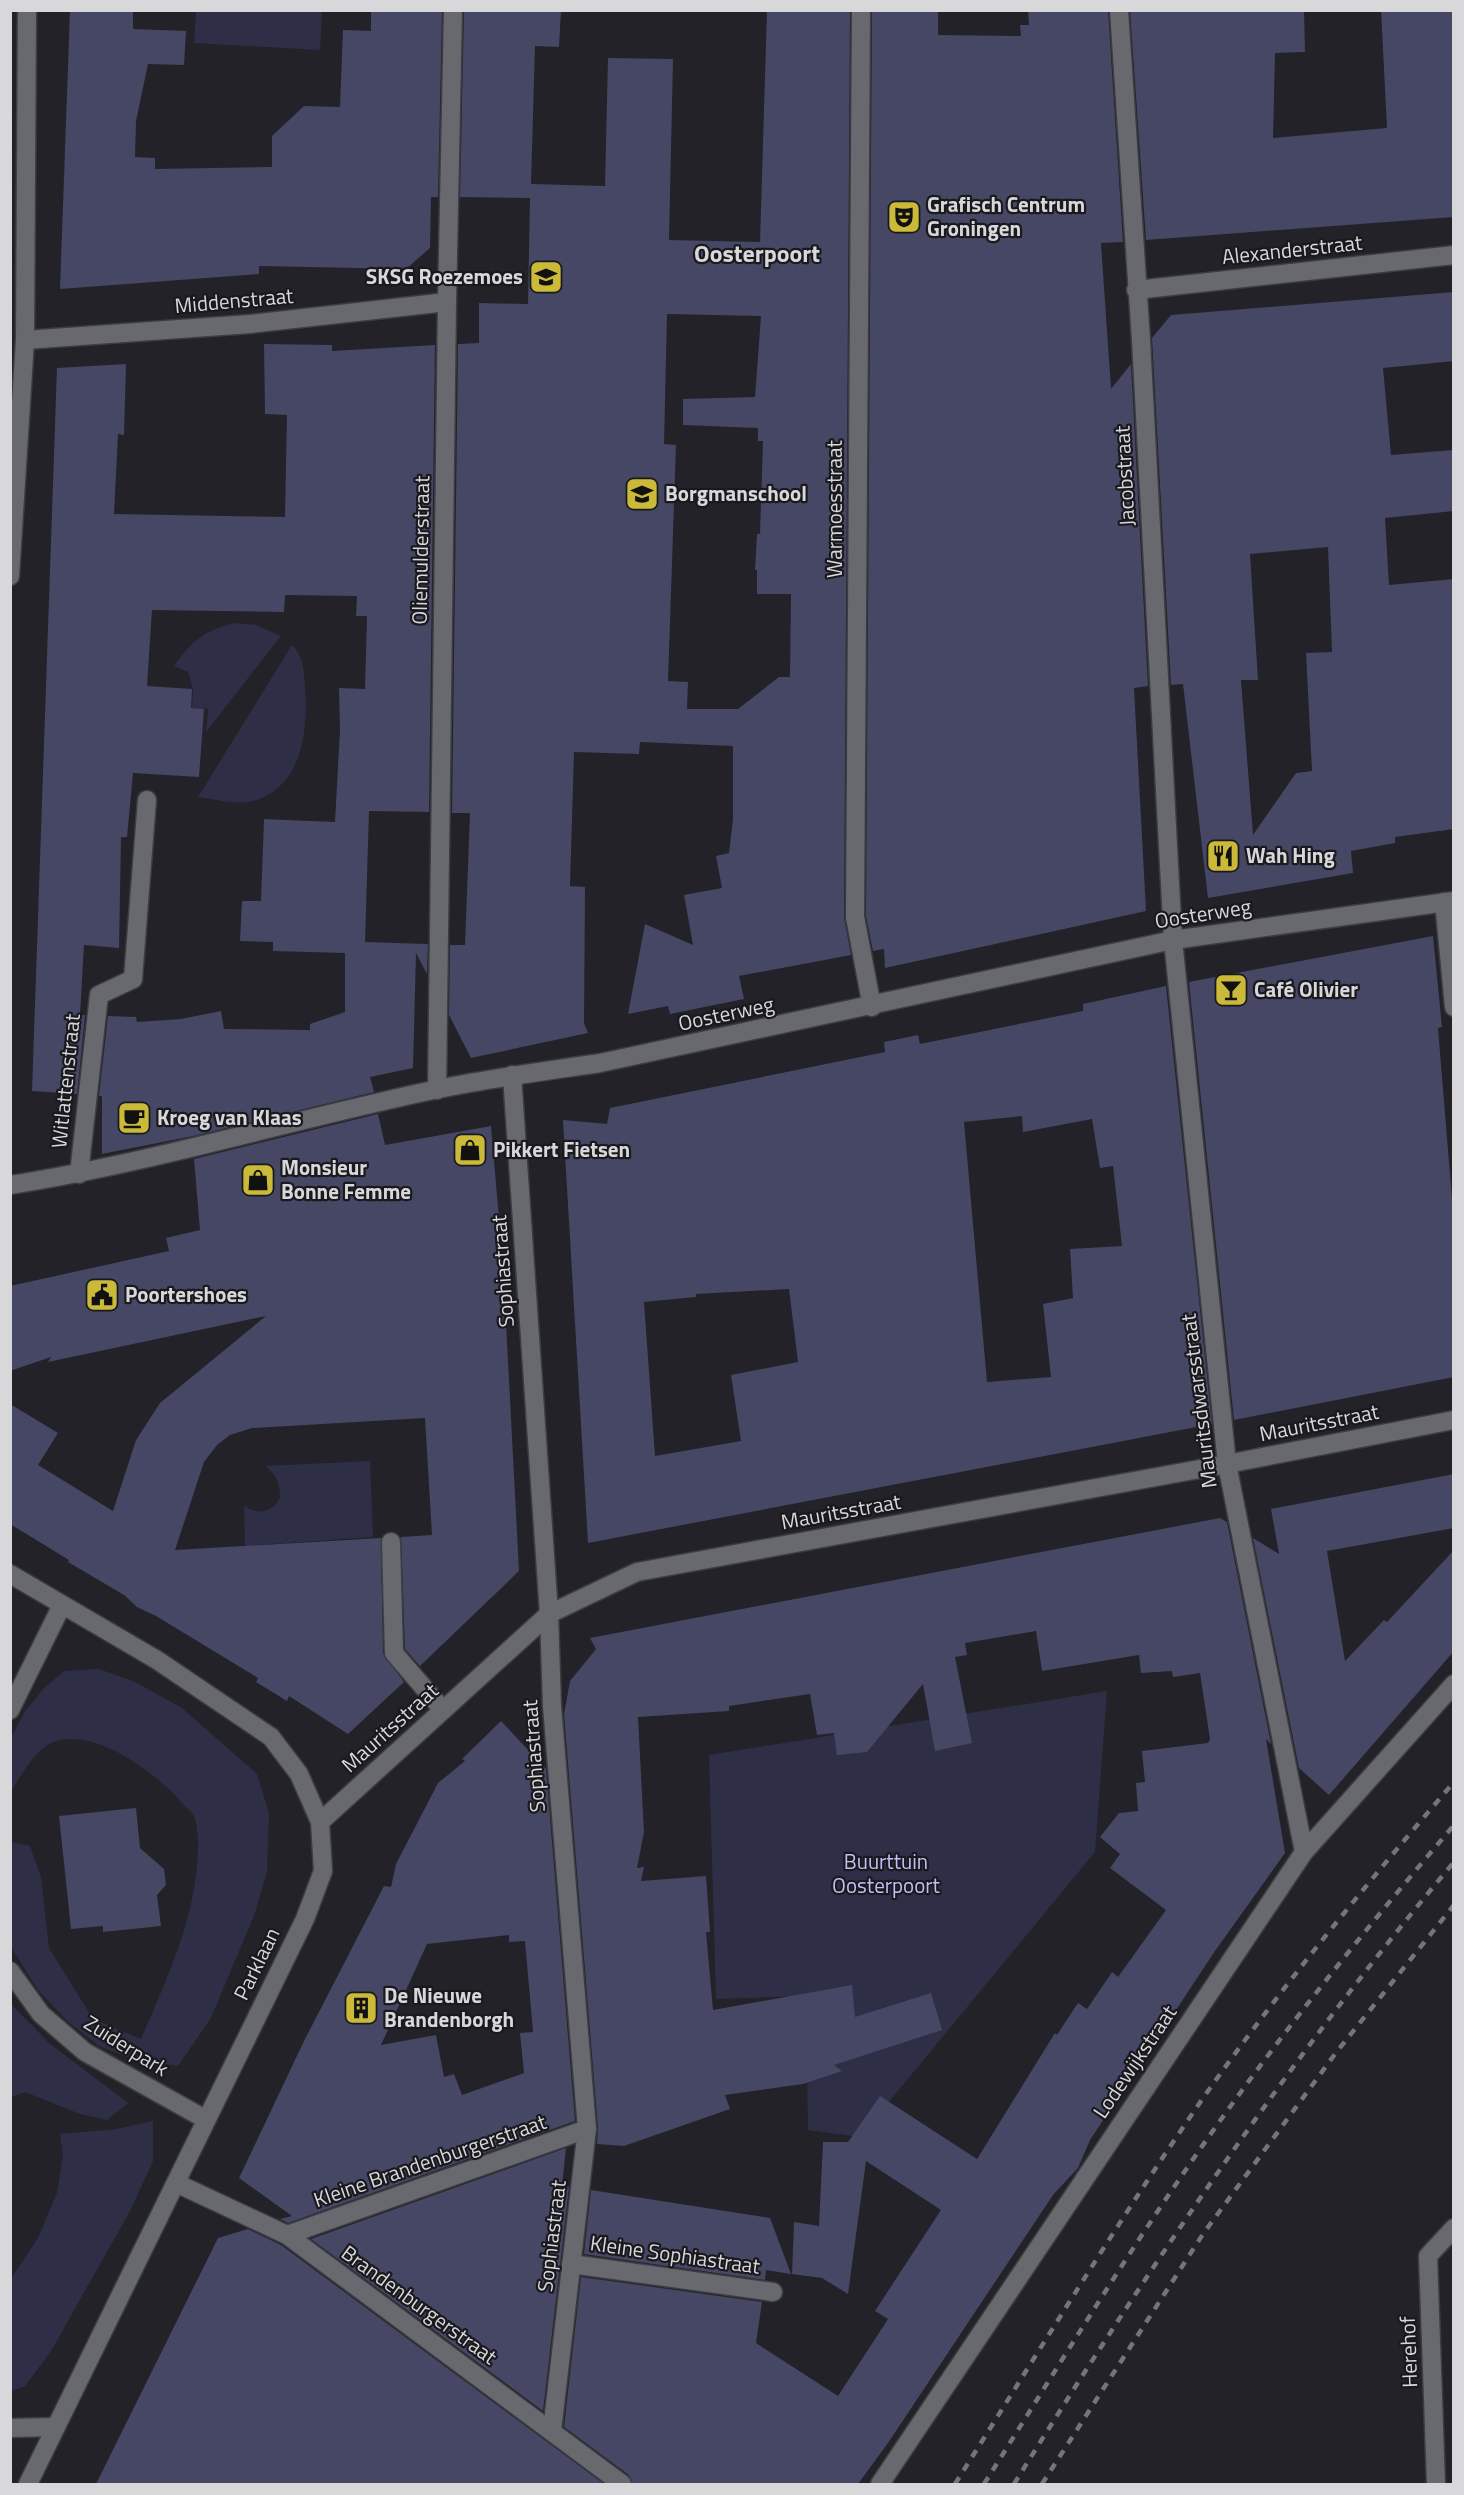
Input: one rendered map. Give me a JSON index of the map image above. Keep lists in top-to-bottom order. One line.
{"streets":{"street":["Alexanderstraat","Middenstraat","Jacobstraat","Warmoesstraat","Oliemulderstraat","Oosterweg","Witlattenstraat","Sophiastraat","Mauritsdwarsstraat","Mauritsstraat","Parklaan","Zuiderpark","Lodewijkstraat","Kleine Brandenburgerstraat","Kleine Sophiastraat","Brandenburgerstraat","Herehof"]},"crossings":[["Alexanderstraat","Jacobstraat"],["Middenstraat","Oliemulderstraat"],["Jacobstraat","Oosterweg"],["Jacobstraat","Mauritsdwarsstraat"],["Warmoesstraat","Oosterweg"],["Oliemulderstraat","Oosterweg"],["Oosterweg","Witlattenstraat"],["Oosterweg","Sophiastraat"],["Oosterweg","Mauritsdwarsstraat"],["Sophiastraat","Mauritsstraat"],["Sophiastraat","Kleine Brandenburgerstraat"],["Sophiastraat","Kleine Sophiastraat"],["Sophiastraat","Brandenburgerstraat"],["Mauritsdwarsstraat","Mauritsstraat"],["Mauritsdwarsstraat","Lodewijkstraat"],["Mauritsstraat","Parklaan"],["Parklaan","Zuiderpark"],["Parklaan","Brandenburgerstraat"],["Kleine Brandenburgerstraat","Brandenburgerstraat"]],"districts":["Oosterpoort"],"parks":["Buurttuin Oosterpoort"],"places":{"theatre":["Grafisch Centrum Groningen"],"school or university":["SKSG Roezemoes","Borgmanschool"],"restaurant":["Wah Hing"],"bar":["Café Olivier"],"cafe":["Kroeg van Klaas"],"shop":["Pikkert Fietsen","Monsieur Bonne Femme"],"public building":["Poortershoes"],"building":["De Nieuwe Brandenborgh"]}}
